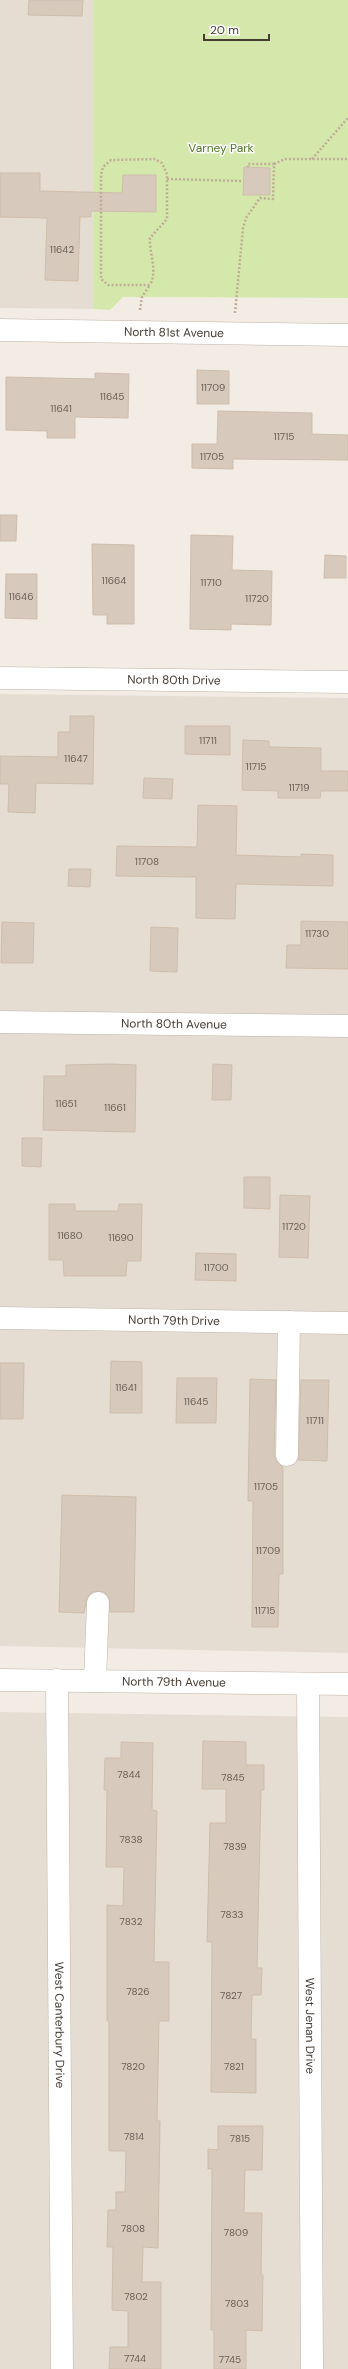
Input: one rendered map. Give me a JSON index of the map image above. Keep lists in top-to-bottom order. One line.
{"streets":{"street":["North 81st Avenue","North 80th Drive","North 80th Avenue","North 79th Drive","North 79th Avenue","West Canterbury Drive","West Jenan Drive"]},"crossings":[["North 79th Avenue","West Canterbury Drive"],["North 79th Avenue","West Jenan Drive"]],"parks":["Varney Park"],"house_numbers":["11642","11709","11645","11641","11715","11705","11664","11710","11646","11720","11711","11647","11715","11719","11708","11730","11651","11661","11720","11680","11690","11700","11641","11645","11711","11705","11709","11715","7844","7845","7838","7839","7833","7832","7826","7827","7820","7821","7814","7815","7808","7809","7802","7803","7744","7745"],"scale_bar":"20 m"}
